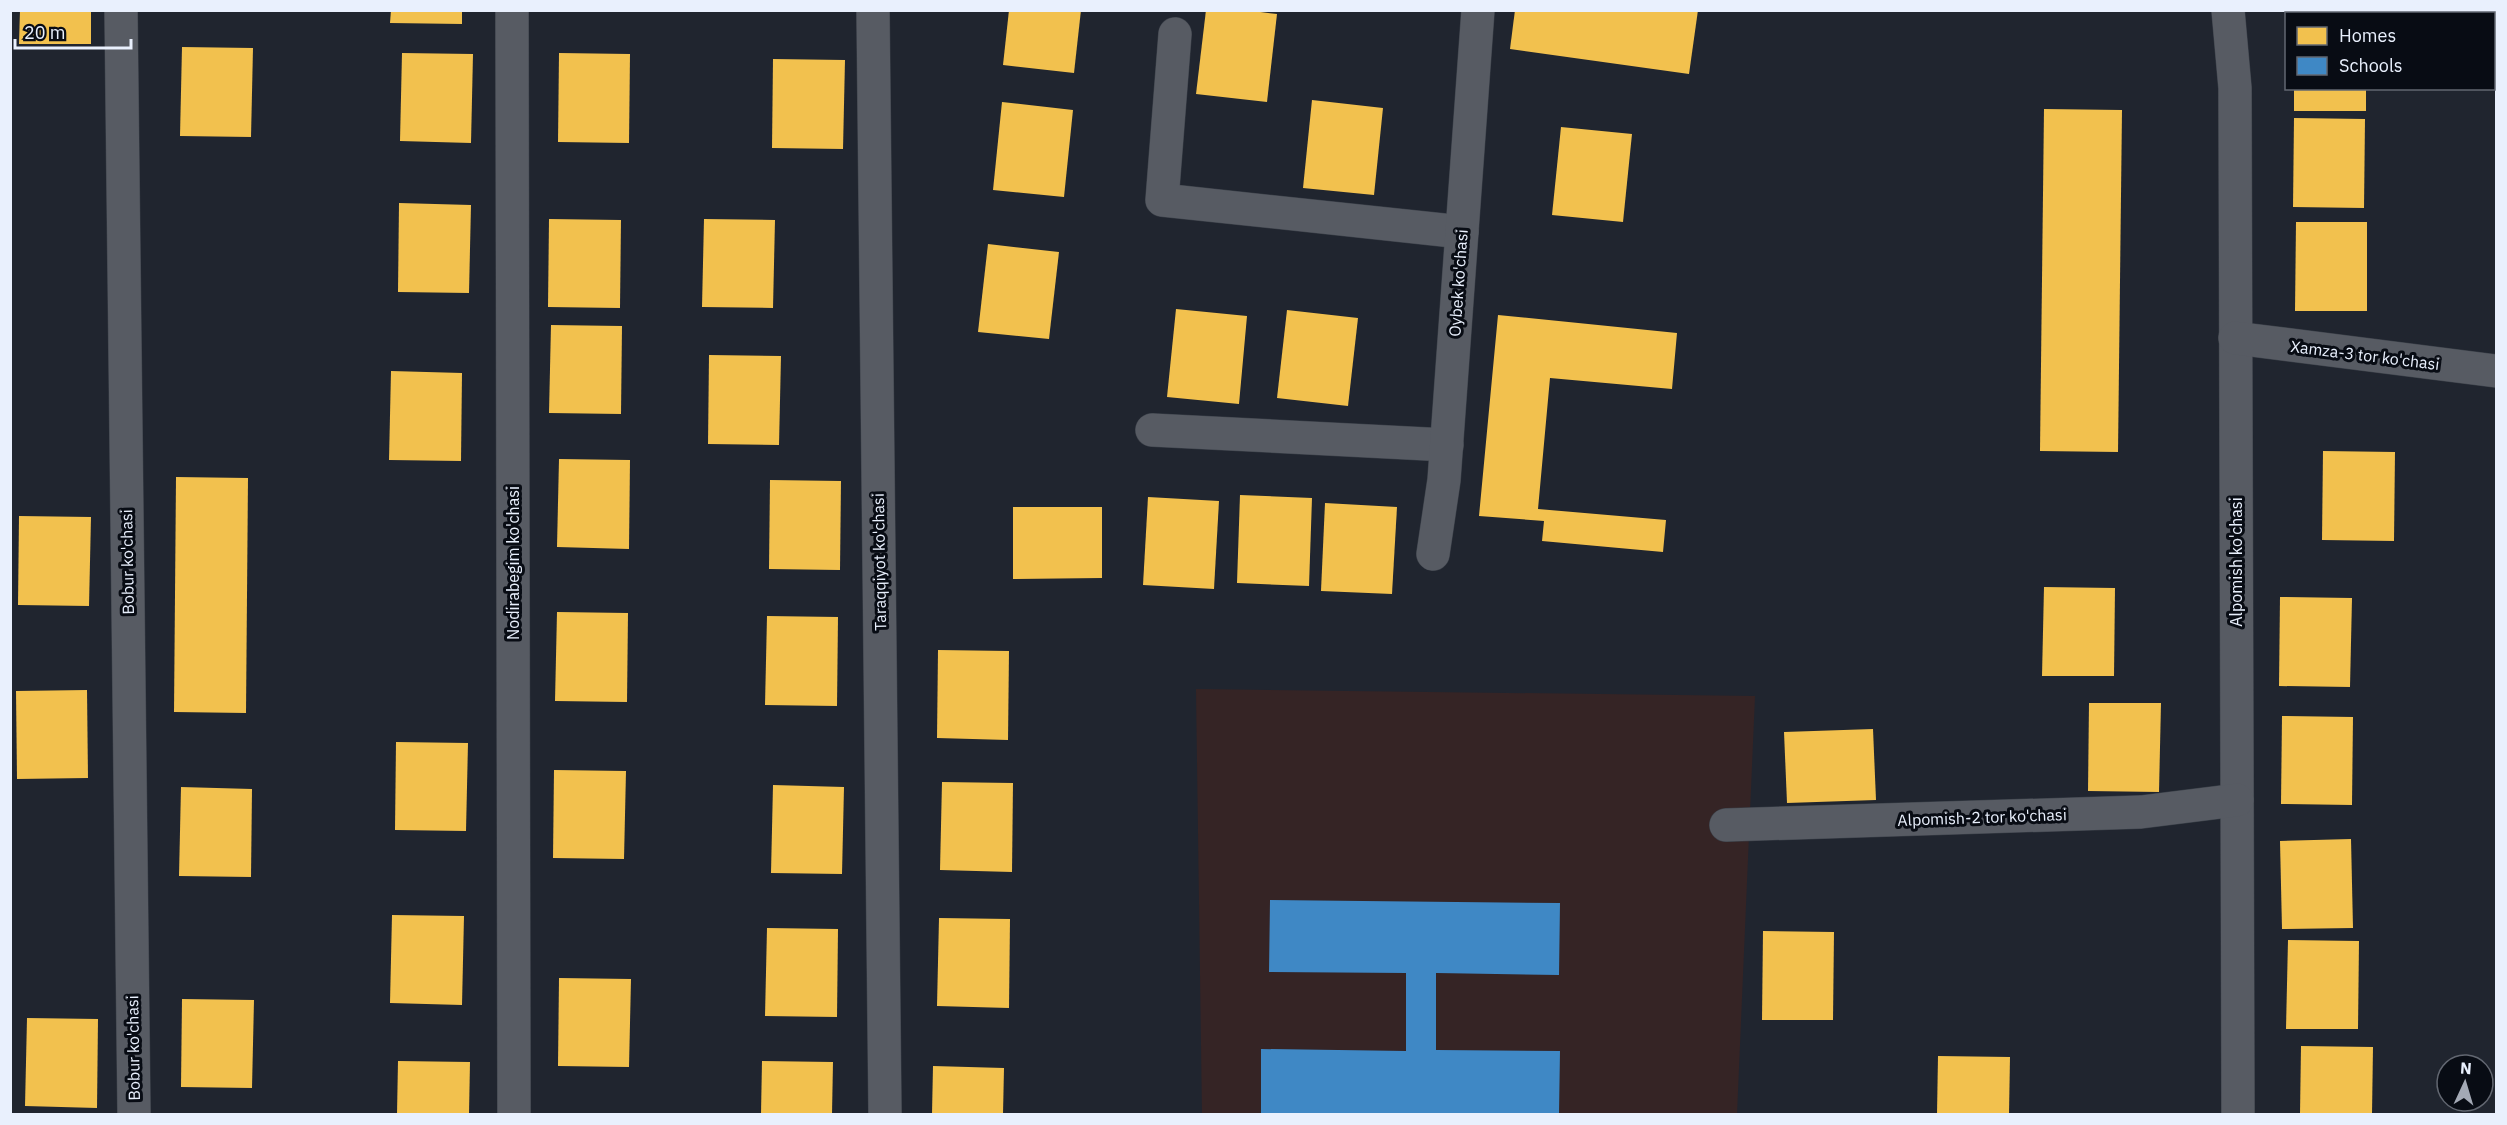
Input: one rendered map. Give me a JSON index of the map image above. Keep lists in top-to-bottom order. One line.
{"streets":{"street":["Oybek ko'chasi","Xamza-3 tor ko'chasi","Bobur ko'chasi","Taraqqiyot ko'chasi","Alpomish ko'chasi","Nodirabegim ko'chasi","Alpomish-2 tor ko'chasi"]},"crossings":[["Xamza-3 tor ko'chasi","Alpomish ko'chasi"],["Alpomish ko'chasi","Alpomish-2 tor ko'chasi"]],"legend":["Homes","Schools"],"scale_bar":"20 m","north":"top"}
